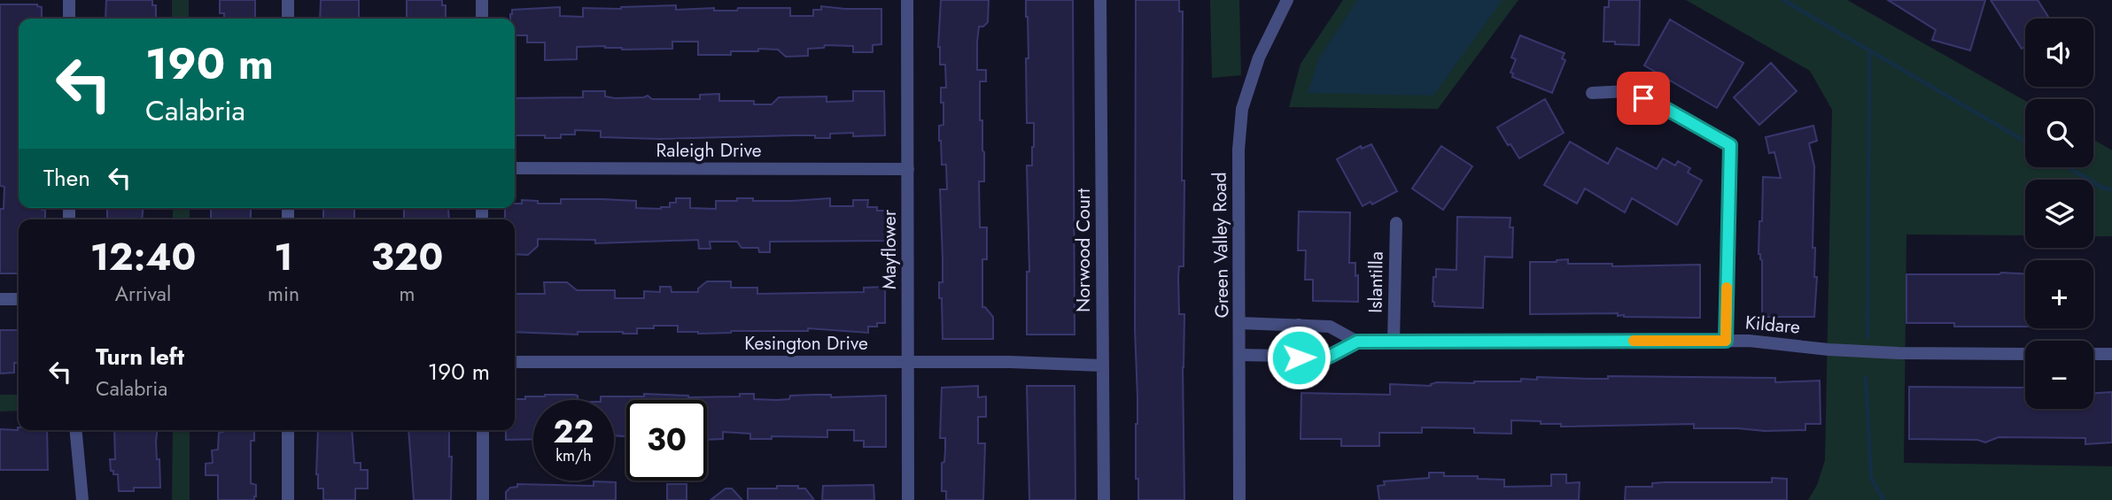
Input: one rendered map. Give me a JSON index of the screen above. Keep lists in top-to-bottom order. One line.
{"streets":{"street":["Raleigh Drive","Green Valley Road","Mayflower","Norwood Court","Islantilla","Kildare","Kesington Drive"]},"crossings":[["Raleigh Drive","Mayflower"],["Green Valley Road","Kildare"],["Mayflower","Kesington Drive"],["Norwood Court","Kesington Drive"],["Islantilla","Kildare"]],"page":{"map_buttons":["+","−"],"turn":["190 m","Calabria"],"then":"Then","eta":["12:40","Arrival","1","min","320","m"],"list":[{"name":"Turn left","note":"Calabria","value":"190 m"}],"speed":"22 km/h","limit":"30"}}
